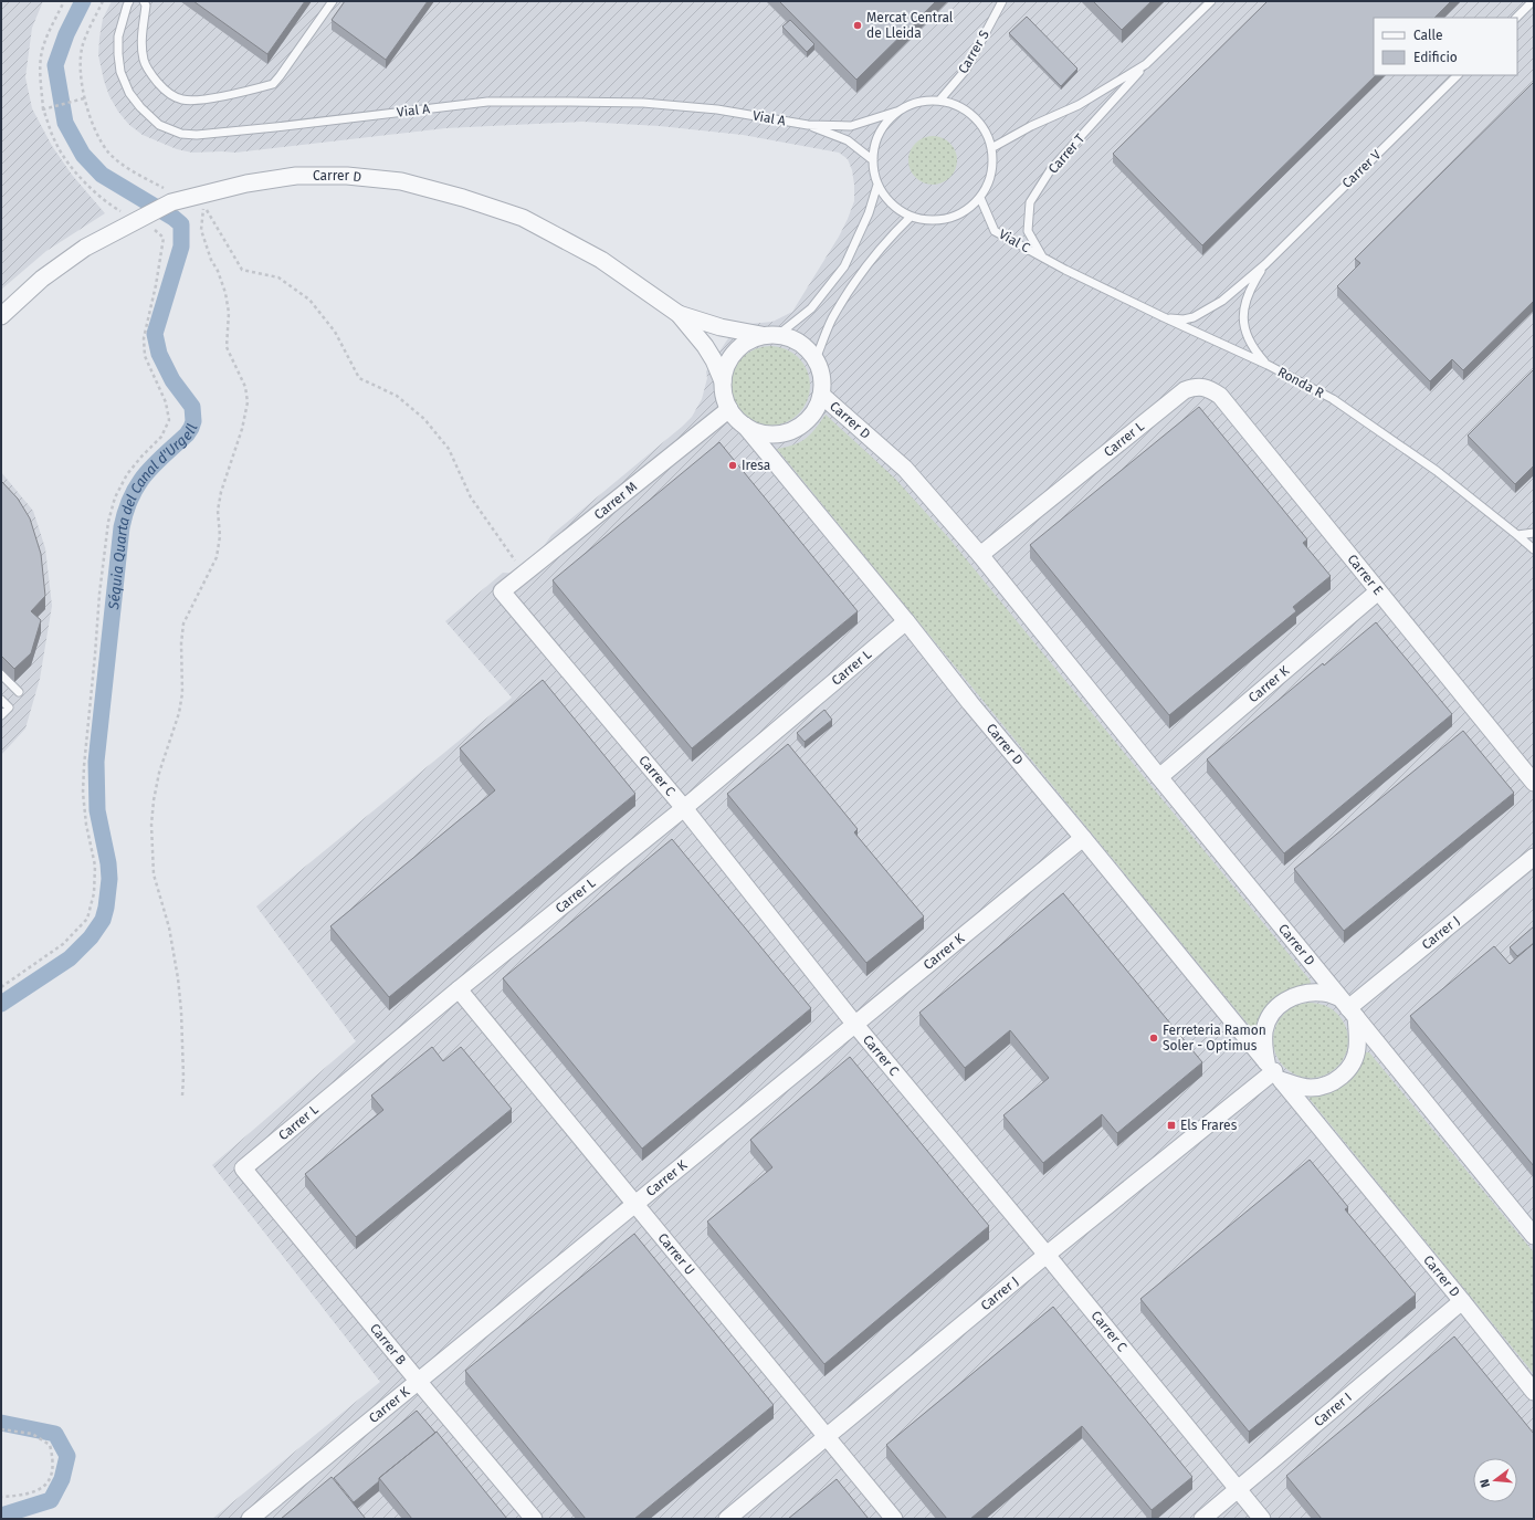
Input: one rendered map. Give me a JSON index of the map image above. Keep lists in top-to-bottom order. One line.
{"streets":{"street":["Carrer D","Carrer L","Carrer M","Carrer E","Carrer K","Carrer C","Carrer J","Carrer U","Carrer B","Carrer I"],"lane":["Carrer S","Vial A","Carrer T","Carrer V","Vial C","Ronda R"]},"crossings":[["Carrer S","Vial A"],["Carrer S","Carrer T"],["Carrer S","Vial C"],["Vial A","Carrer T"],["Vial A","Vial C"],["Carrer T","Vial C"],["Carrer T","Ronda R"],["Carrer V","Ronda R"],["Carrer D","Carrer L"],["Carrer D","Carrer M"],["Carrer D","Carrer K"],["Carrer D","Carrer J"],["Carrer D","Carrer I"],["Vial C","Ronda R"],["Carrer L","Carrer E"],["Carrer L","Carrer C"],["Carrer L","Carrer U"],["Carrer L","Carrer B"],["Carrer M","Carrer C"],["Carrer E","Carrer K"],["Carrer K","Carrer C"],["Carrer K","Carrer U"],["Carrer K","Carrer B"],["Carrer C","Carrer J"],["Carrer C","Carrer I"],["Carrer J","Carrer U"]],"water":["Séquia Quarta del Canal d'Urgell"],"places":{"other":["Mercat Central de Lleida","Iresa","Ferreteria Ramon Soler - Optimus"],"transit":["Els Frares"]},"legend":["Calle","Edificio"],"north":"left"}
